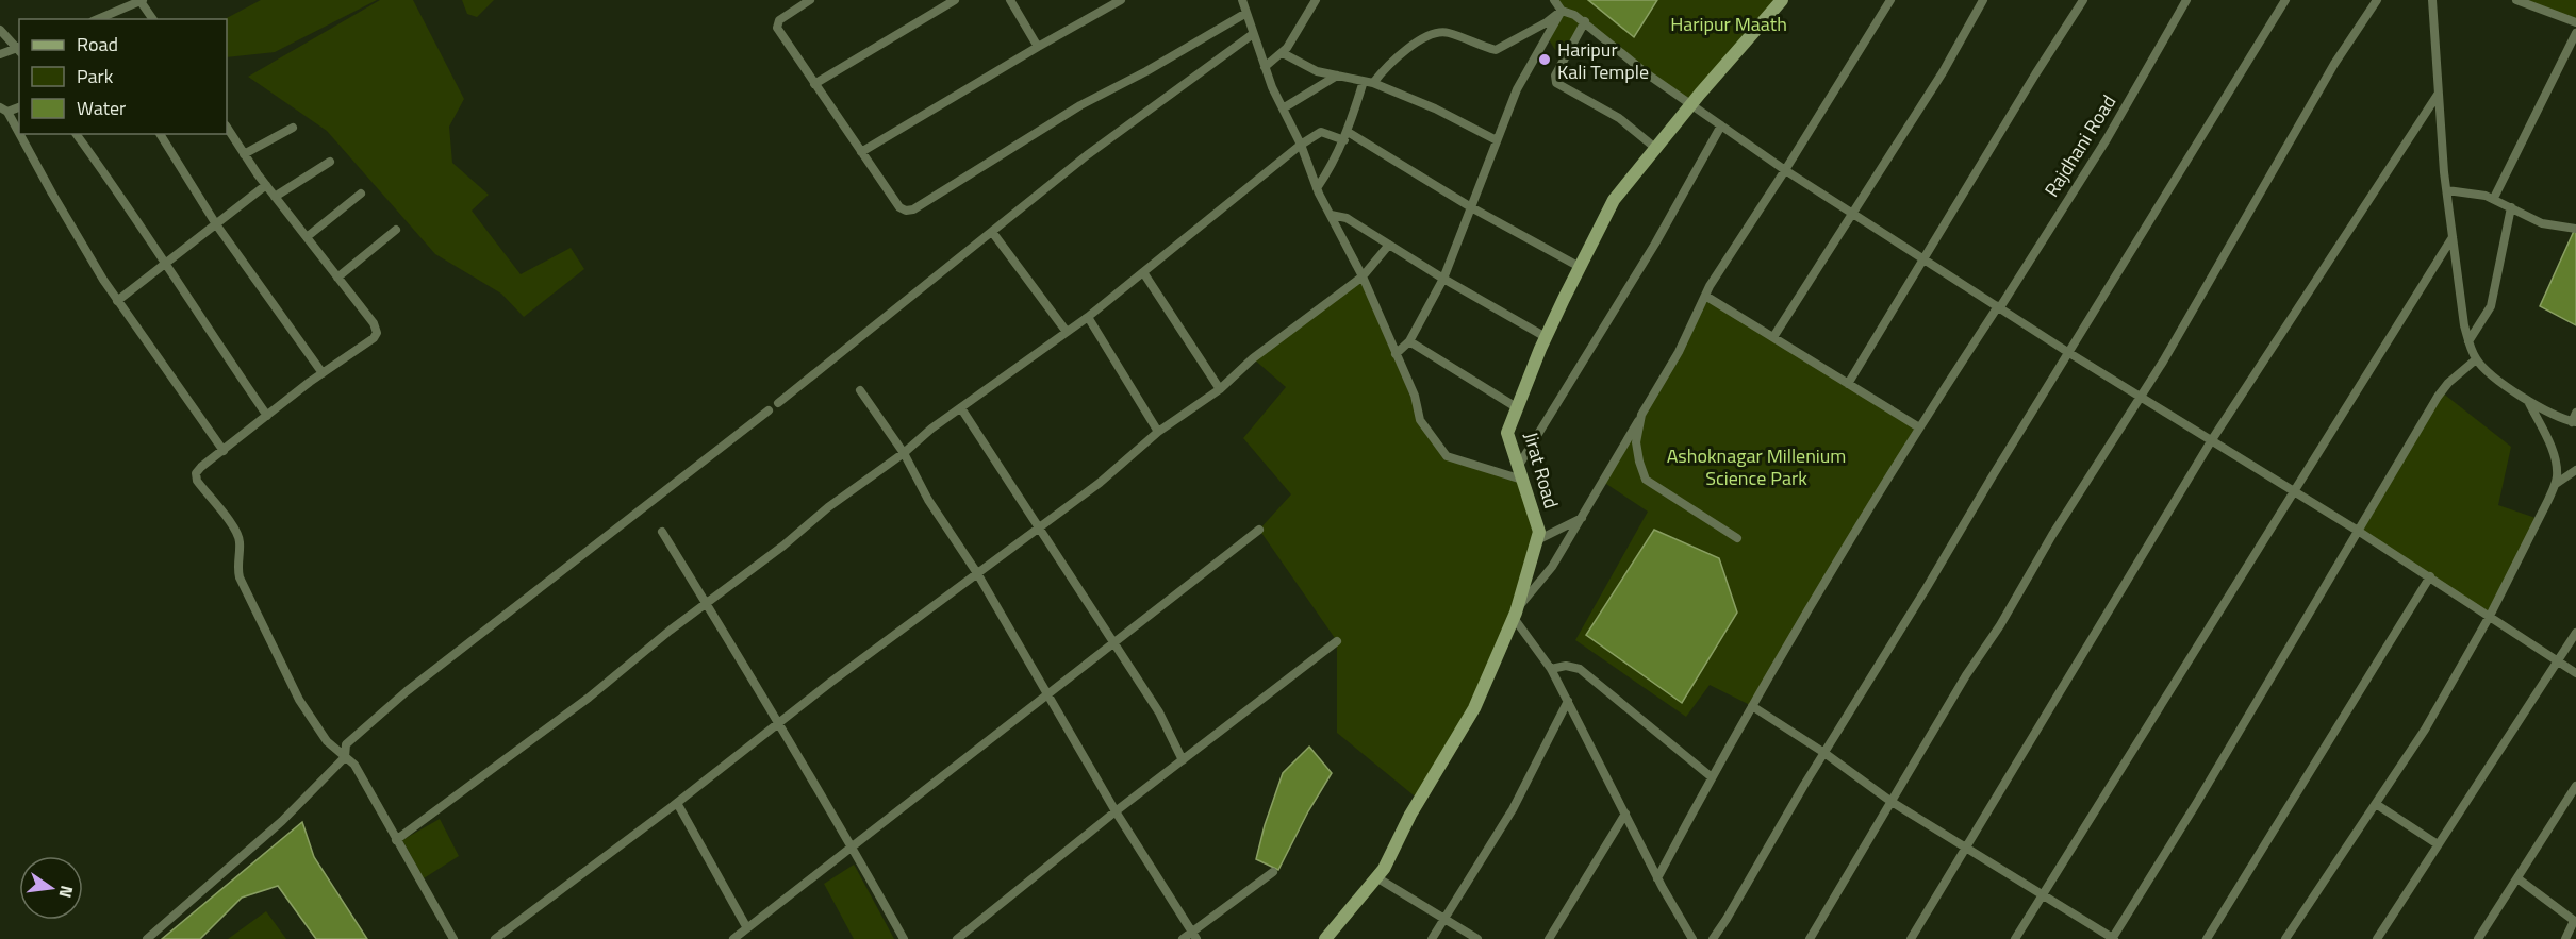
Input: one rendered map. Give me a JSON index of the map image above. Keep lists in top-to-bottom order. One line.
{"streets":{"main road":["Jirat Road"],"street":["Rajdhani Road"]},"parks":["Haripur Maath","Ashoknagar Millenium Science Park"],"places":["Haripur Kali Temple"],"legend":["Road","Park","Water"],"north":"right"}
